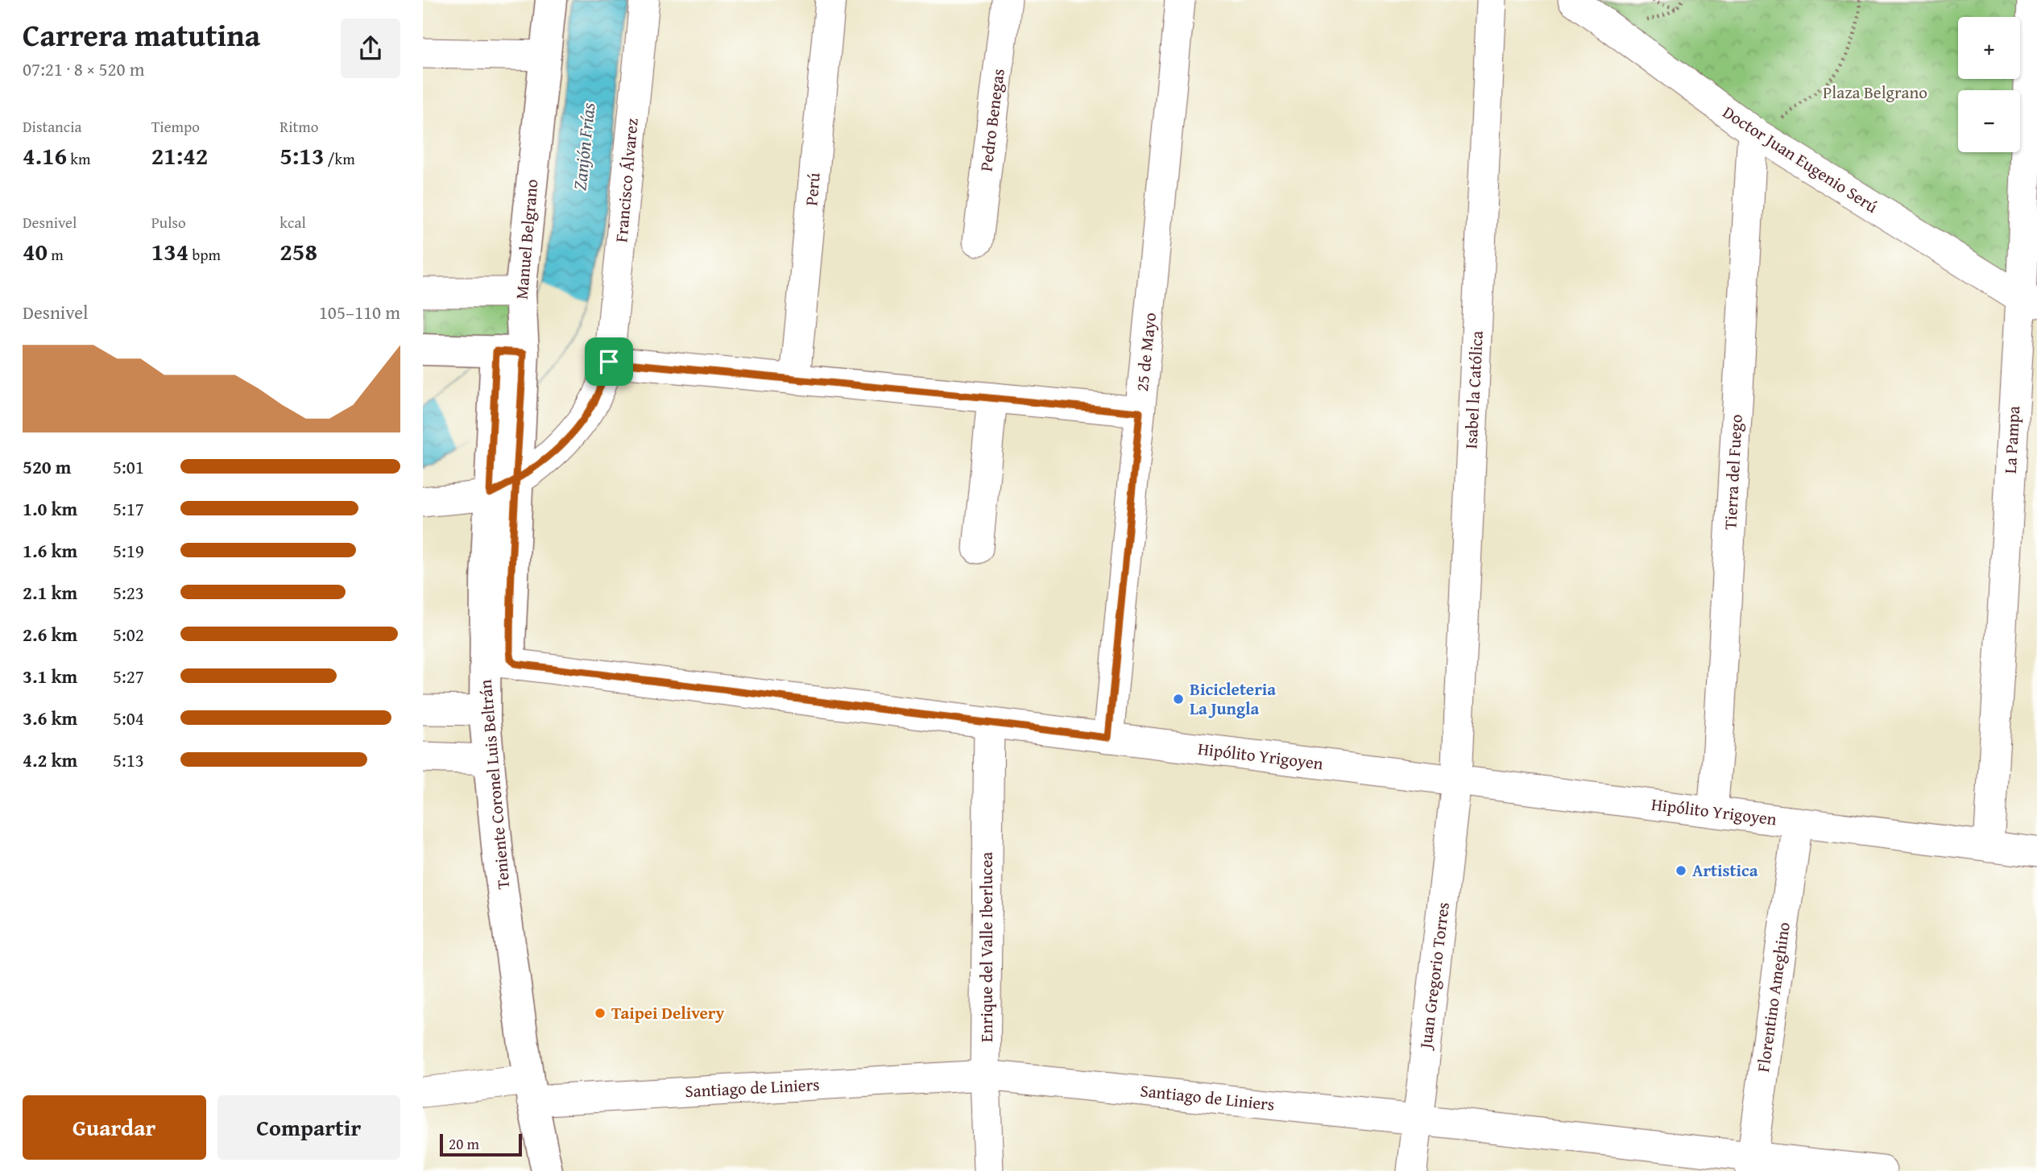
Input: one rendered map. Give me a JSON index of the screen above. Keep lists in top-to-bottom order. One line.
{"streets":{"main road":["Manuel Belgrano","Teniente Coronel Luis Beltrán"],"street":["Pedro Benegas","Doctor Juan Eugenio Serú","Francisco Álvarez","Perú","25 de Mayo","Isabel la Católica","La Pampa","Tierra del Fuego","Hipólito Yrigoyen","Enrique del Valle Iberlucea","Juan Gregorio Torres","Florentino Ameghino","Santiago de Liniers"]},"crossings":[["Doctor Juan Eugenio Serú","La Pampa"],["Doctor Juan Eugenio Serú","Tierra del Fuego"],["Manuel Belgrano","Teniente Coronel Luis Beltrán"],["25 de Mayo","Hipólito Yrigoyen"],["Isabel la Católica","Hipólito Yrigoyen"],["Isabel la Católica","Juan Gregorio Torres"],["La Pampa","Hipólito Yrigoyen"],["Tierra del Fuego","Hipólito Yrigoyen"],["Hipólito Yrigoyen","Teniente Coronel Luis Beltrán"],["Hipólito Yrigoyen","Enrique del Valle Iberlucea"],["Hipólito Yrigoyen","Juan Gregorio Torres"],["Hipólito Yrigoyen","Florentino Ameghino"],["Teniente Coronel Luis Beltrán","Santiago de Liniers"],["Enrique del Valle Iberlucea","Santiago de Liniers"],["Juan Gregorio Torres","Santiago de Liniers"],["Florentino Ameghino","Santiago de Liniers"]],"water":["Zanjón Frías"],"parks":["Plaza Belgrano"],"places":["Bicicleteria La Jungla","Artistica","Taipei Delivery"],"scale_bar":"20 m","page":{"heading":["Carrera matutina","07:21 · 8 × 520 m"],"map_buttons":["+","−"],"stats":[["Distancia","4.16 km"],["Tiempo","21:42"],["Ritmo","5:13 /km"],["Desnivel","40 m"],["Pulso","134 bpm"],["kcal","258"]],"chart":["Desnivel","105–110 m"],"list":[{"name":"520 m","note":"5:01"},{"name":"1.0 km","note":"5:17"},{"name":"1.6 km","note":"5:19"},{"name":"2.1 km","note":"5:23"},{"name":"2.6 km","note":"5:02"},{"name":"3.1 km","note":"5:27"},{"name":"3.6 km","note":"5:04"},{"name":"4.2 km","note":"5:13"}],"buttons":["Guardar","Compartir"],"scale":"20 m"}}
